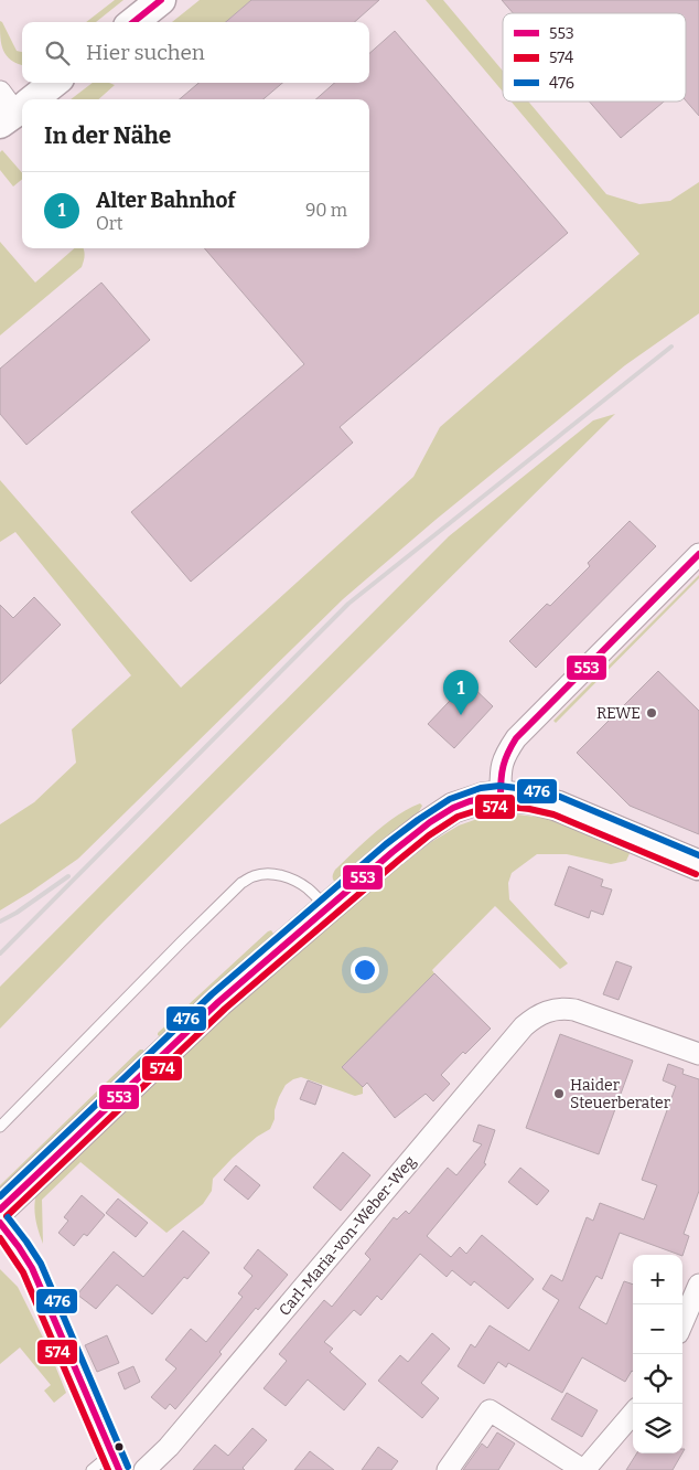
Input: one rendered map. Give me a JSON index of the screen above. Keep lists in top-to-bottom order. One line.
{"streets":{"street":["Carl-Maria-von-Weber-Weg"]},"places":["REWE","Haider Steuerberater"],"lines":["transit line 553","transit line 476","transit line 574"],"legend":["553","574","476"],"page":{"search":"Hier suchen","heading":"In der Nähe","list":[{"mark":"1","name":"Alter Bahnhof","note":"Ort","value":"90 m"}],"pins":"1","map_buttons":["+","−"]}}
